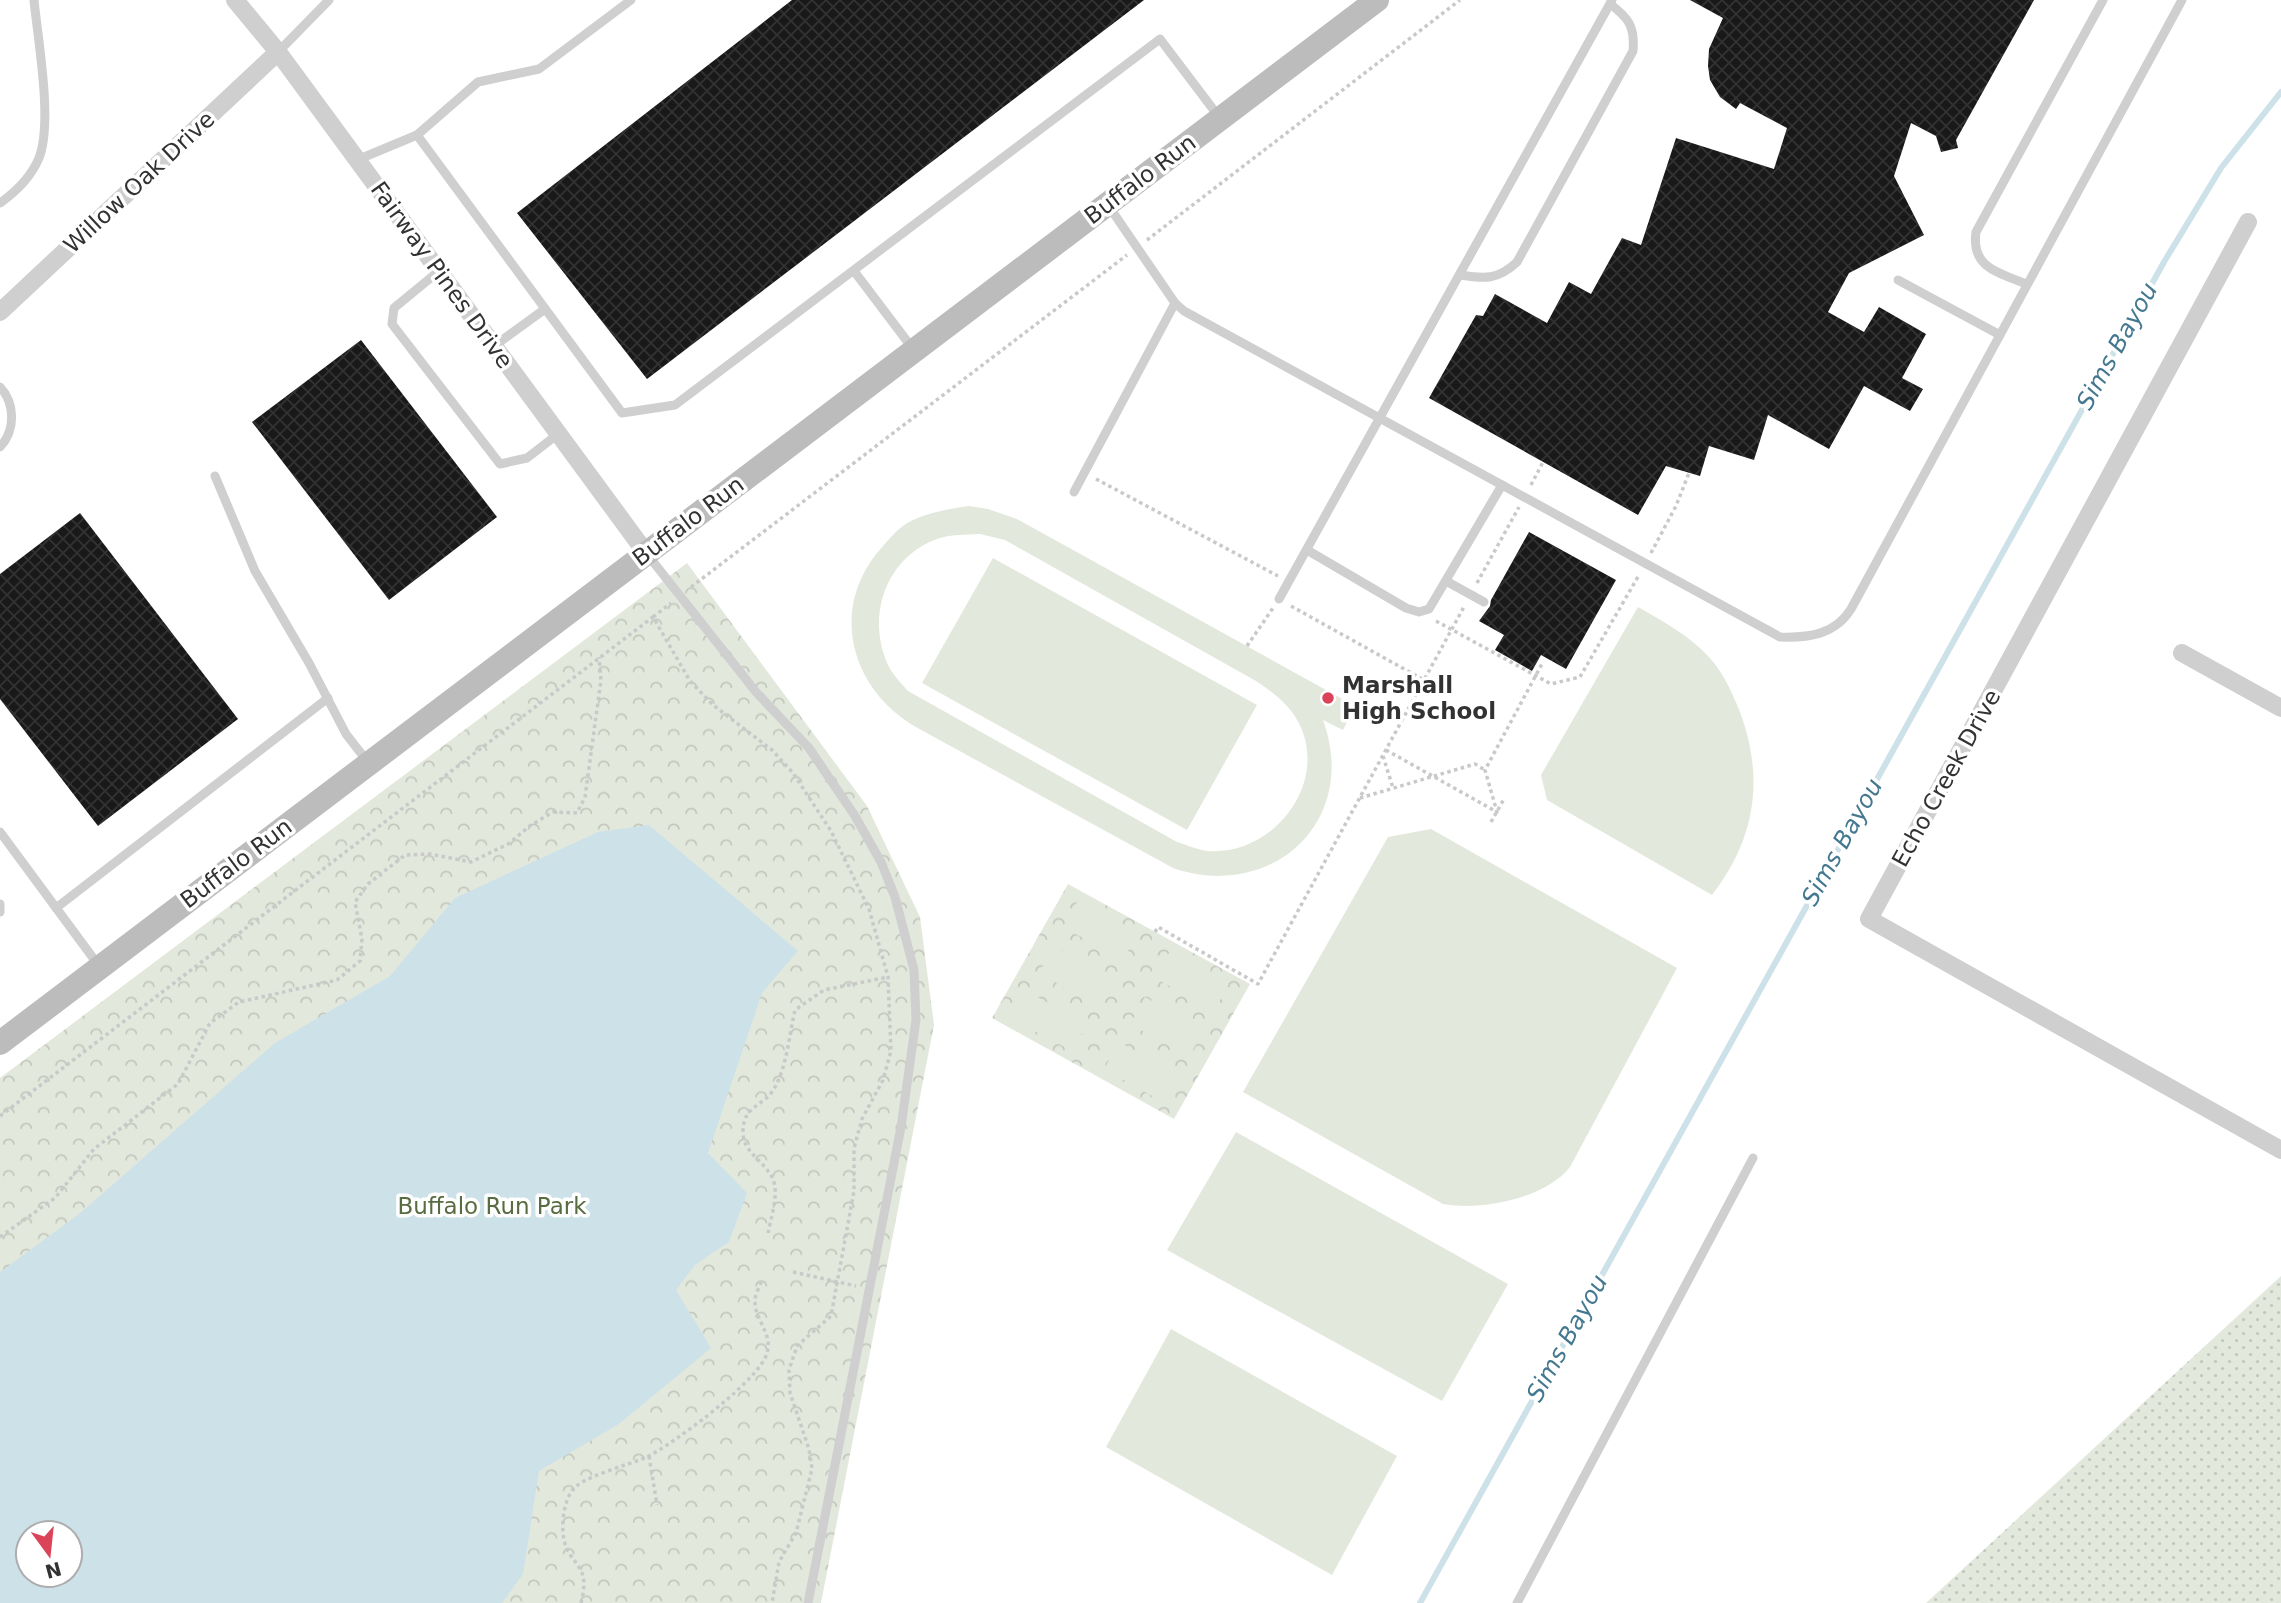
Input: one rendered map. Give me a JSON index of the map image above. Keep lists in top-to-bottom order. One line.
{"streets":{"street":["Buffalo Run","Willow Oak Drive","Fairway Pines Drive","Echo Creek Drive"]},"crossings":[["Buffalo Run","Fairway Pines Drive"],["Willow Oak Drive","Fairway Pines Drive"]],"water":["Sims Bayou"],"parks":["Buffalo Run Park"],"places":["Marshall High School"],"north":"bottom"}
